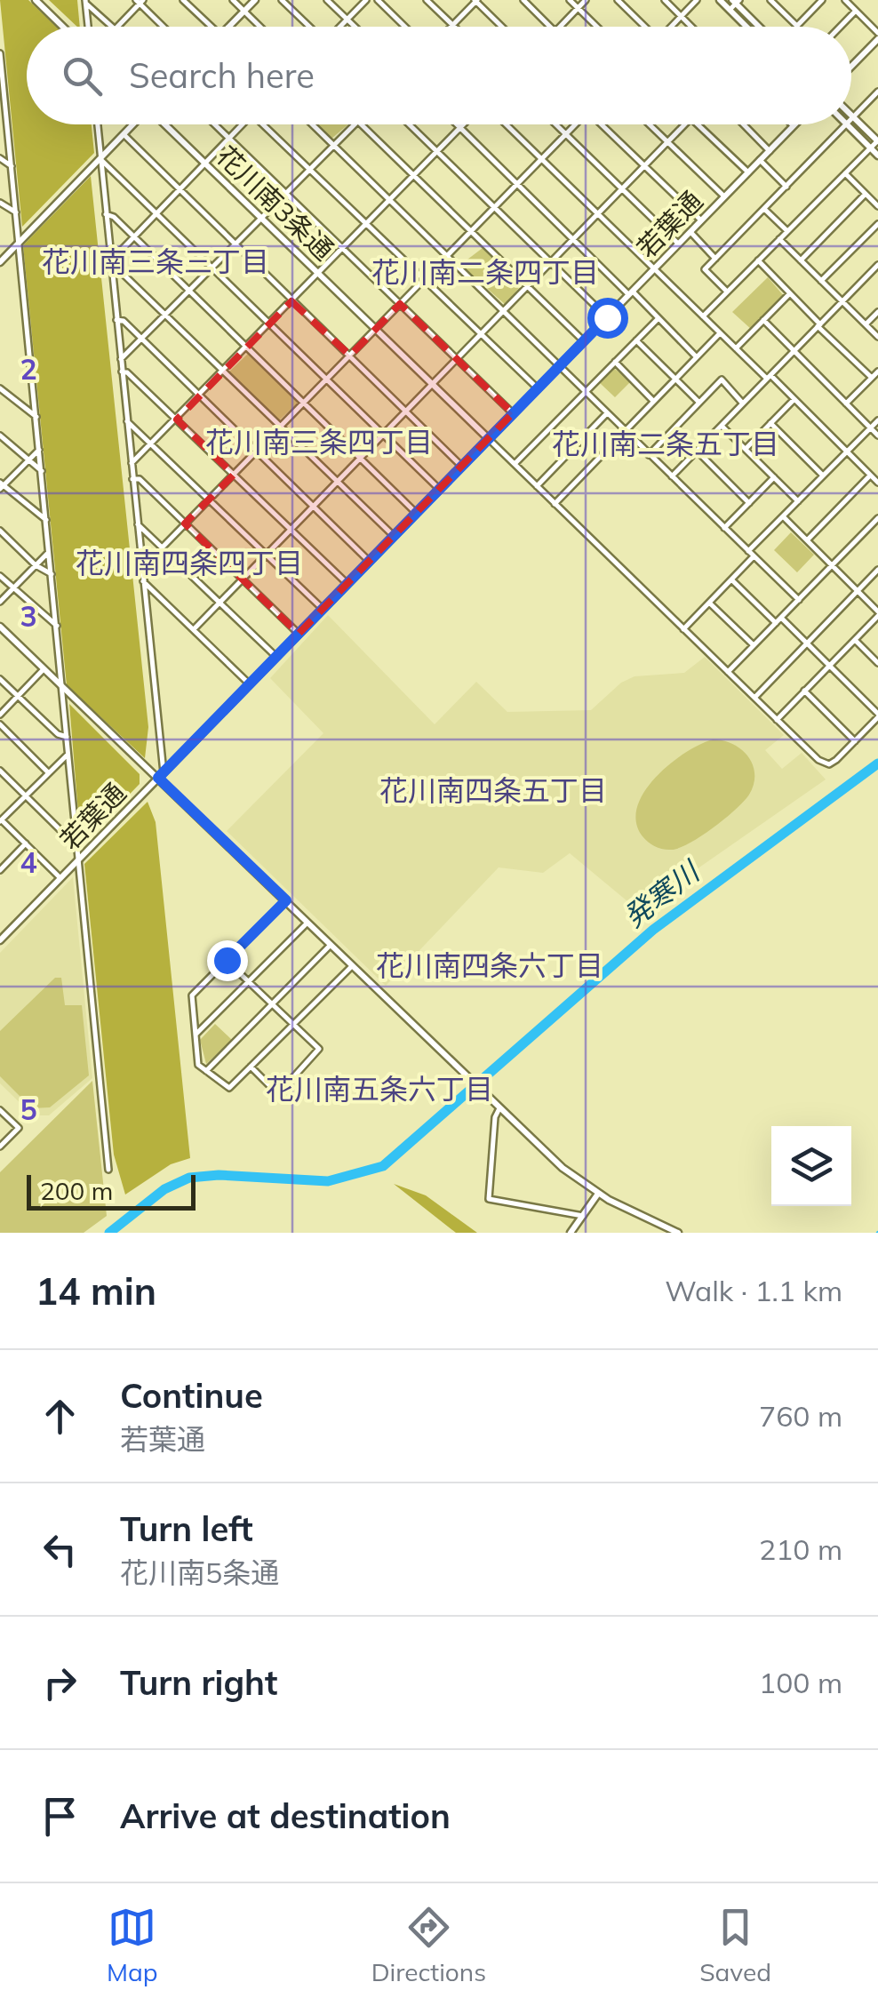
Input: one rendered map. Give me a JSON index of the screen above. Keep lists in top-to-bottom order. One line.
{"streets":{"street":["花川南3条通","若葉通"]},"crossings":[["花川南3条通","若葉通"]],"districts":["花川南三条三丁目","花川南二条四丁目","花川南三条四丁目","花川南二条五丁目","花川南四条四丁目","花川南四条五丁目","花川南四条六丁目","花川南五条六丁目"],"water":["発寒川"],"scale_bar":"200 m","page":{"search":"Search here","scale":"200 m","heading":["14 min","Walk · 1.1 km"],"list":[["Continue","若葉通","760 m"],["Turn left","花川南5条通","210 m"],["Turn right","100 m"],"Arrive at destination"],"nav":["Map","Directions","Saved"]},"grid":{"rows":["2","3","4","5"]}}
